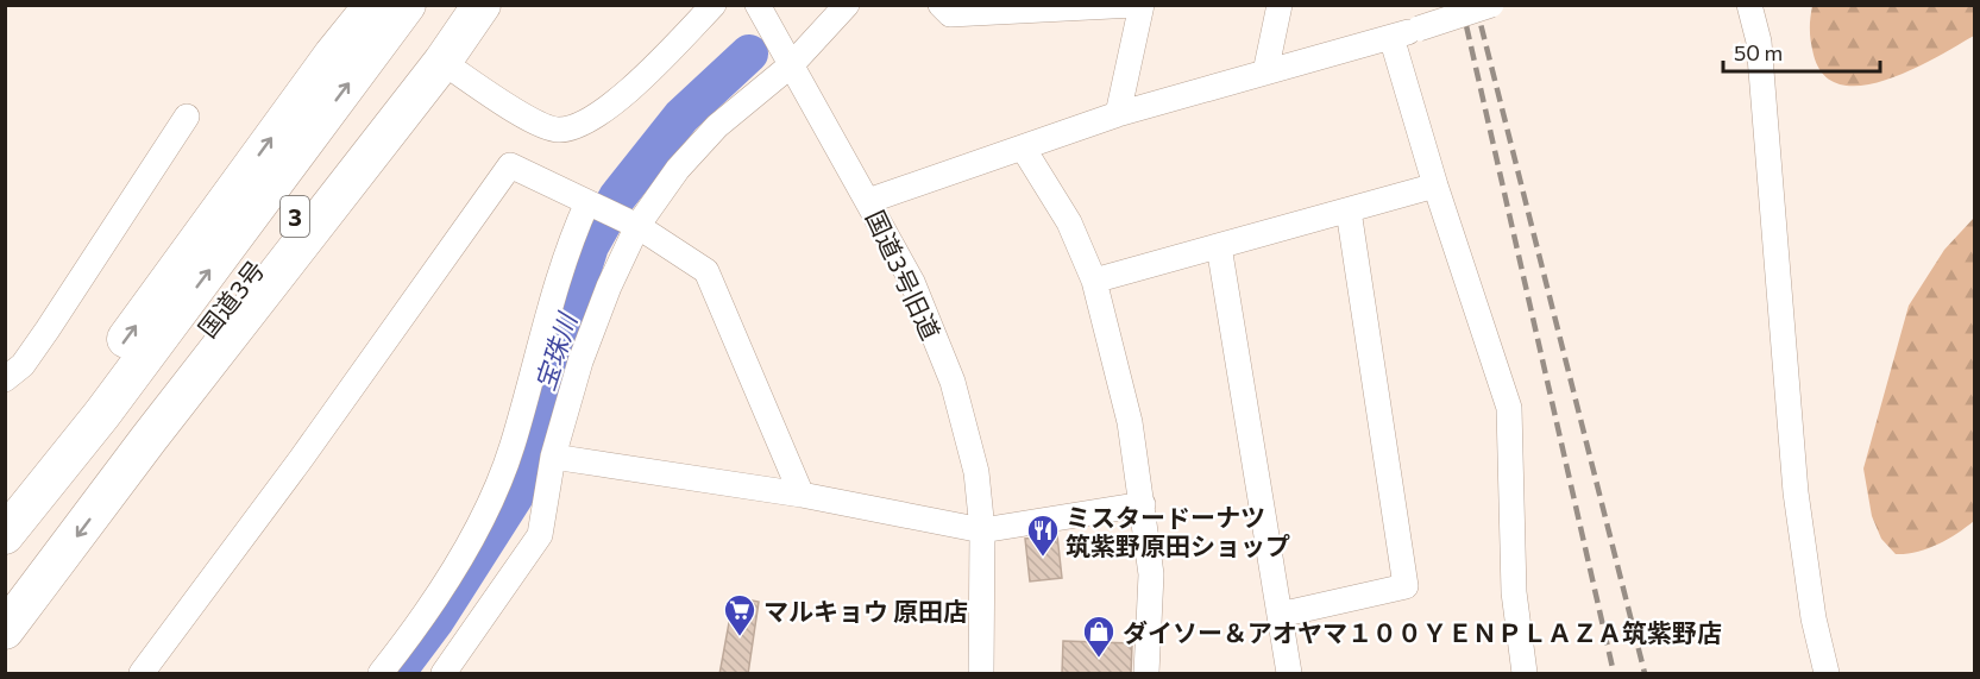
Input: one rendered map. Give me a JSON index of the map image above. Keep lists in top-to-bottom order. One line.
{"streets":{"highway":["3","国道3号"],"street":["国道3号旧道"]},"water":["宝珠川"],"places":{"restaurant":["ミスタードーナツ 筑紫野原田ショップ"],"supermarket":["マルキョウ 原田店"],"shop":["ダイソー＆アオヤマ１００ＹＥＮＰＬＡＺＡ筑紫野店"]},"scale_bar":"50 m"}
